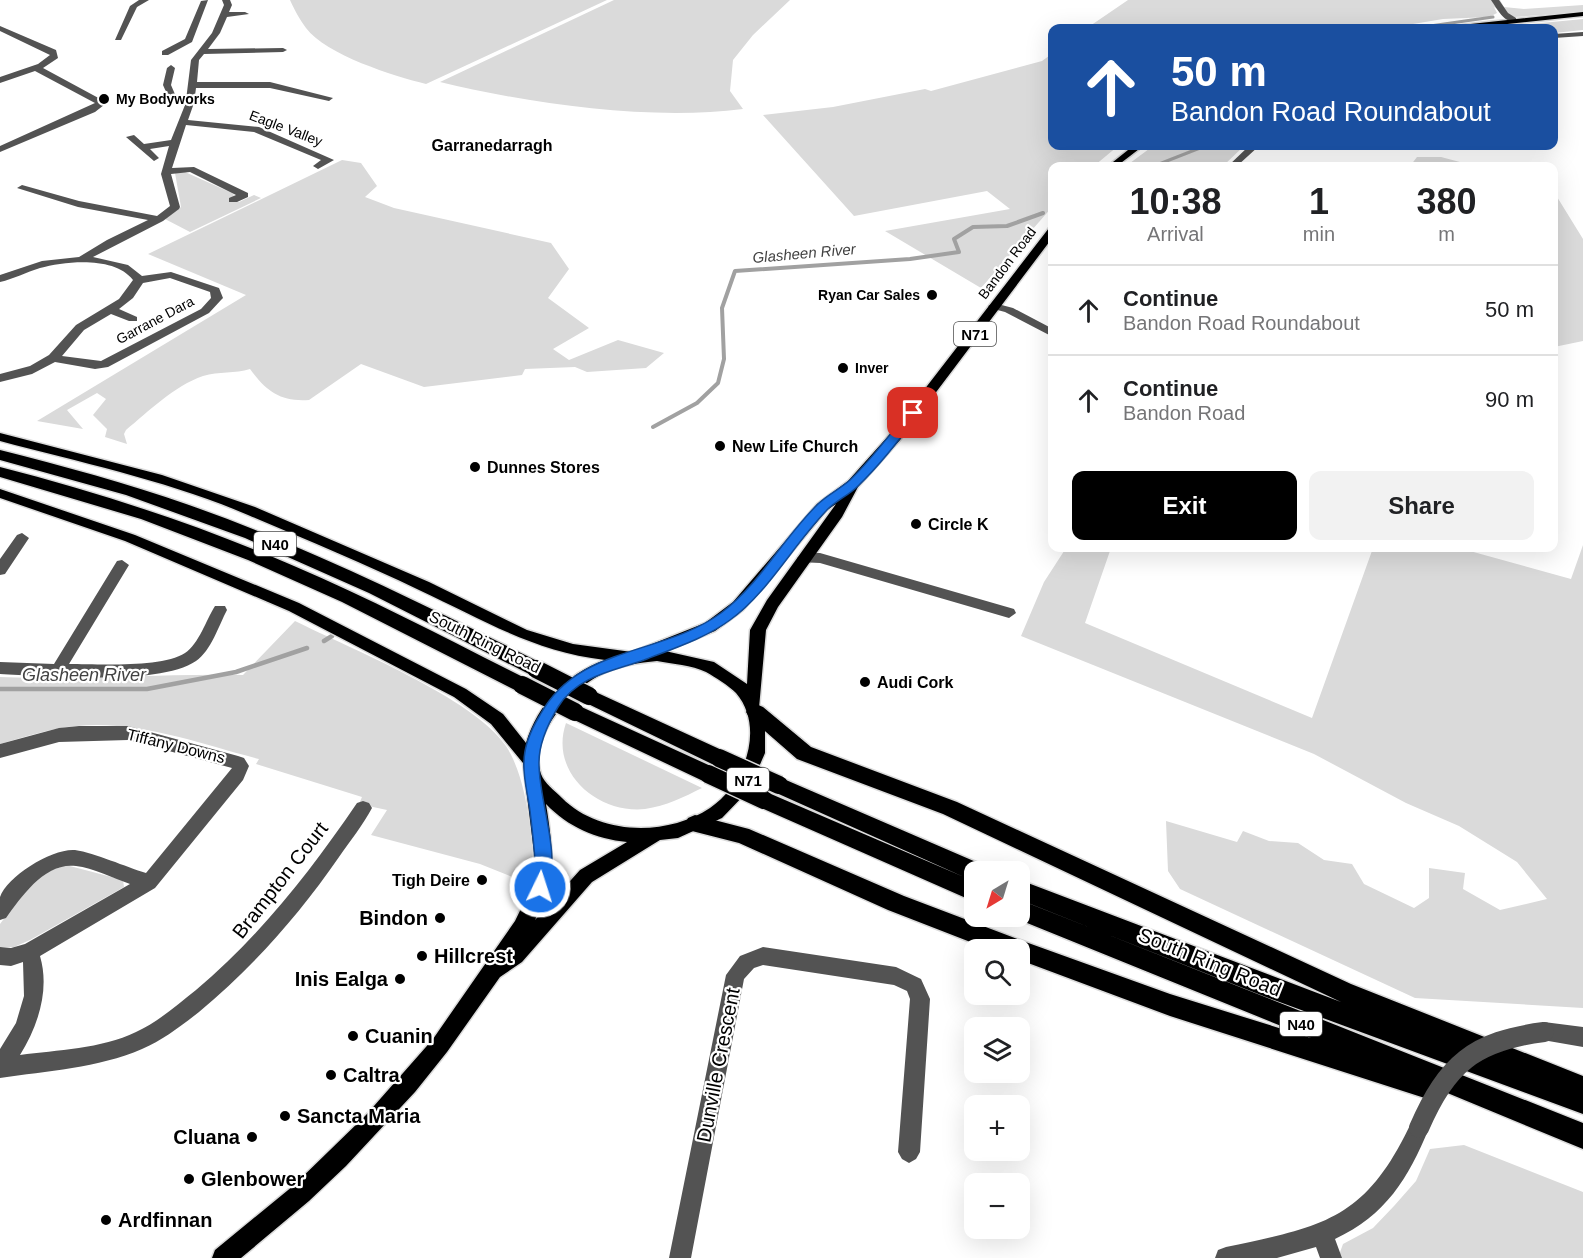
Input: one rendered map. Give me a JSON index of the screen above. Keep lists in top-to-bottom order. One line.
{"streets":{"highway":["N40","South Ring Road"],"main road":["Bandon Road","N71"],"street":["Eagle Valley","Garrane Dara","Tiffany Downs","Brampton Court","Dunville Crescent"]},"crossings":[["Bandon Road","N71"],["Bandon Road","N40"],["N71","N40"]],"districts":["Garranedarragh"],"water":["Glasheen River"],"places":["My Bodyworks","Ryan Car Sales","Inver","New Life Church","Dunnes Stores","Circle K","Audi Cork","Tigh Deire","Bindon","Hillcrest","Inis Ealga","Cuanin","Caltra","Sancta Maria","Cluana","Glenbower","Ardfinnan"],"north":"bottom left","page":{"turn":["50 m","Bandon Road Roundabout"],"eta":["10:38","Arrival","1","min","380","m"],"list":[{"name":"Continue","note":"Bandon Road Roundabout","value":"50 m"},{"name":"Continue","note":"Bandon Road","value":"90 m"}],"buttons":["Exit","Share"],"map_buttons":["+","−"]}}
